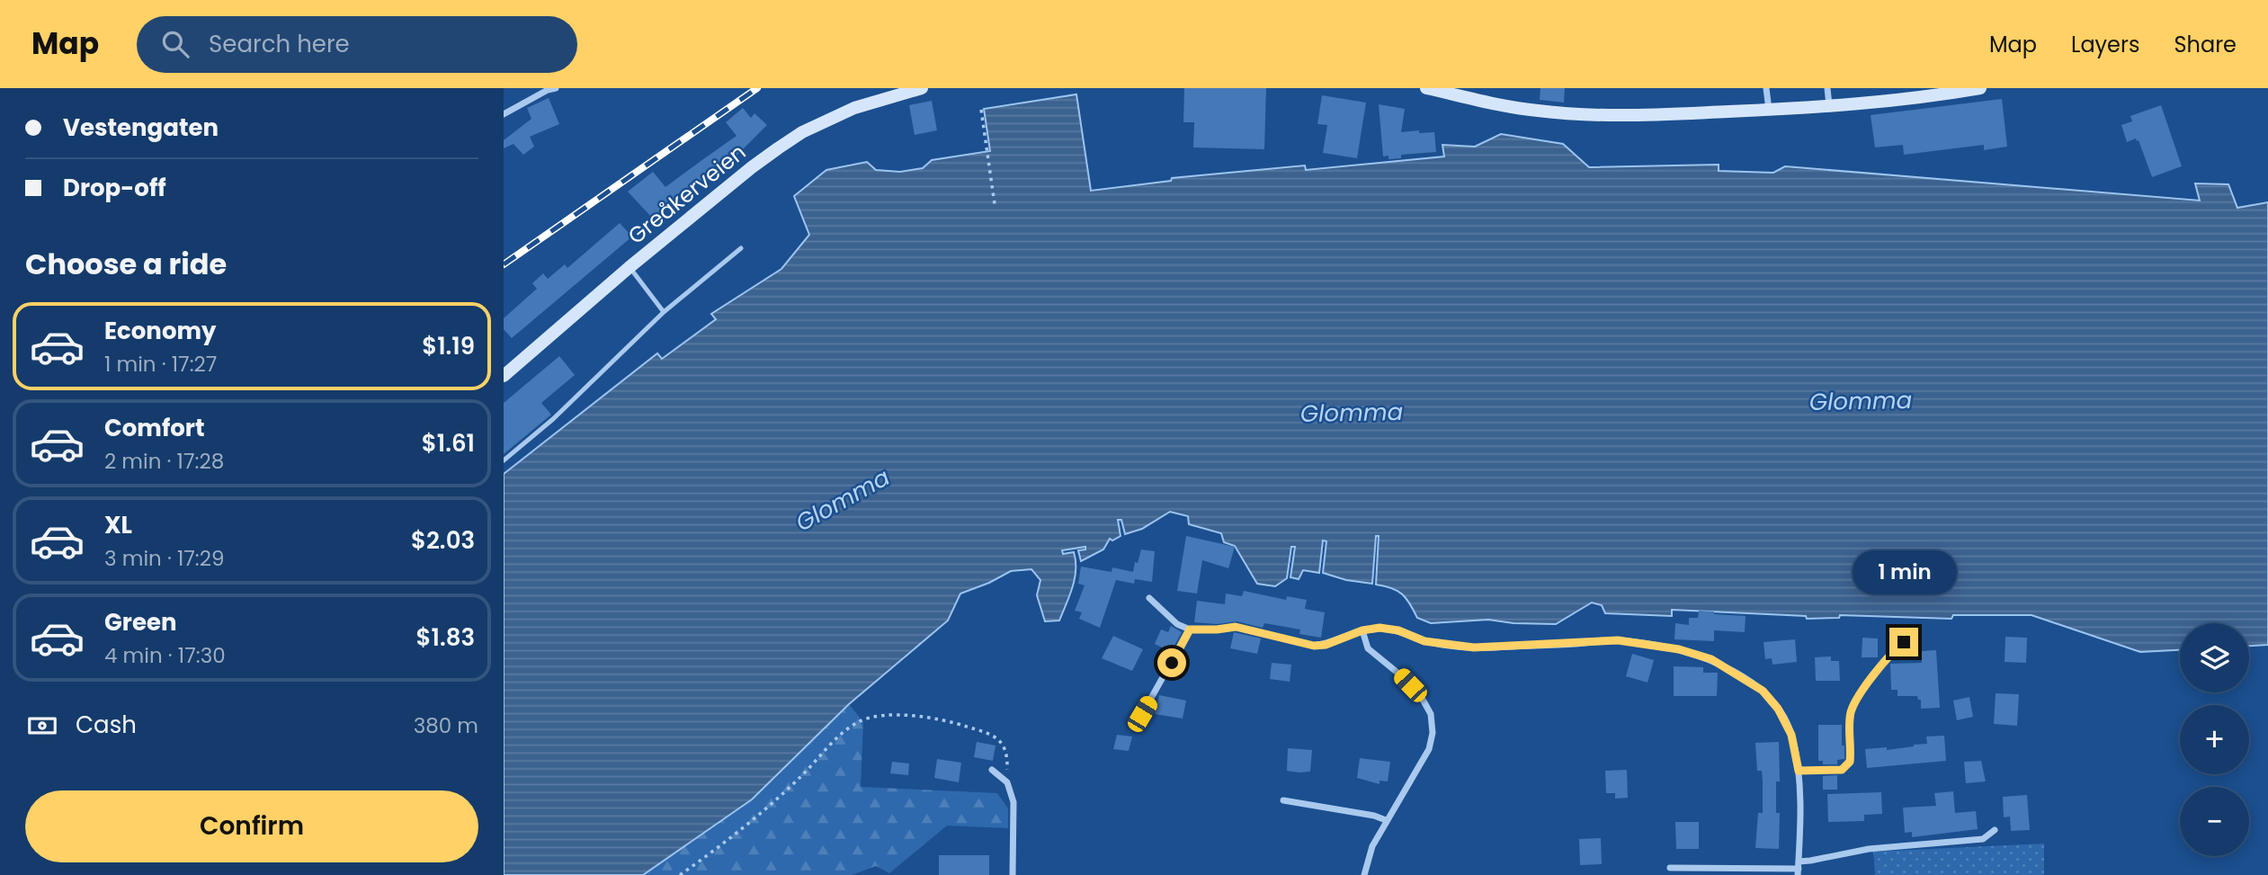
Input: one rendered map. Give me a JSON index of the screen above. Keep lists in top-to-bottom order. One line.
{"streets":{"main road":["Greåkerveien"]},"water":["Glomma"],"page":{"header":"Map","search":"Search here","nav":["Map","Layers","Share"],"banner":["Vestengaten","Drop-off"],"heading":"Choose a ride","list":[{"name":"Economy","note":"1 min · 17:27","value":"$1.19"},{"name":"Comfort","note":"2 min · 17:28","value":"$1.61"},{"name":"XL","note":"3 min · 17:29","value":"$2.03"},{"name":"Green","note":"4 min · 17:30","value":"$1.83"}],"bubble":"1 min","map_buttons":["+","−"],"pay":["Cash","380 m"],"buttons":"Confirm"}}
